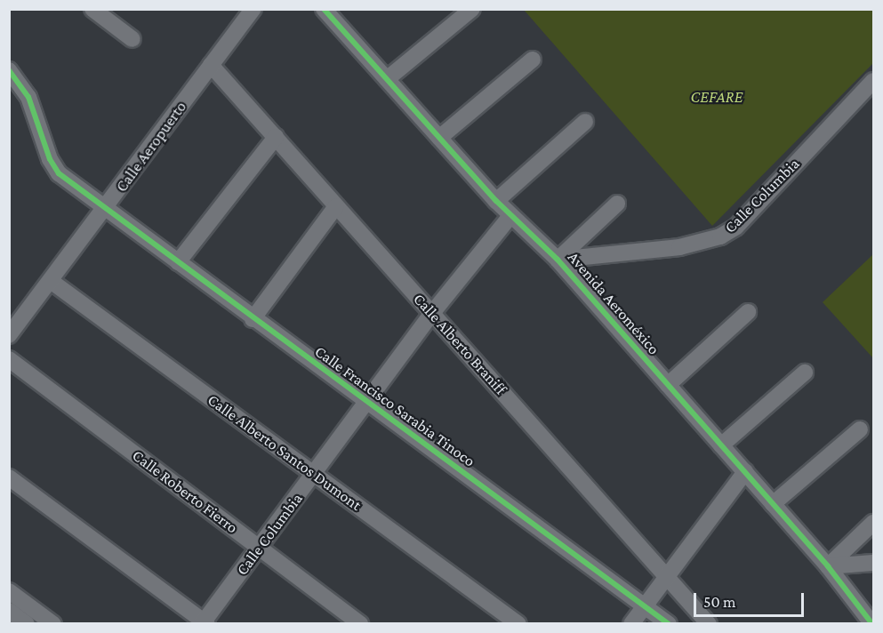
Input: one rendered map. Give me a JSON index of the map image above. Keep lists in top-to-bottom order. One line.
{"streets":{"street":["Calle Aeropuerto","Calle Columbia","Avenida Aeroméxico","Calle Alberto Braniff","Calle Francisco Sarabia Tinoco","Calle Alberto Santos Dumont","Calle Roberto Fierro"]},"crossings":[["Calle Aeropuerto","Calle Alberto Braniff"],["Calle Aeropuerto","Calle Francisco Sarabia Tinoco"],["Calle Aeropuerto","Calle Alberto Santos Dumont"],["Calle Columbia","Avenida Aeroméxico"],["Calle Columbia","Calle Alberto Braniff"],["Calle Columbia","Calle Francisco Sarabia Tinoco"],["Calle Columbia","Calle Alberto Santos Dumont"],["Calle Columbia","Calle Roberto Fierro"]],"parks":["CEFARE"],"scale_bar":"50 m"}
